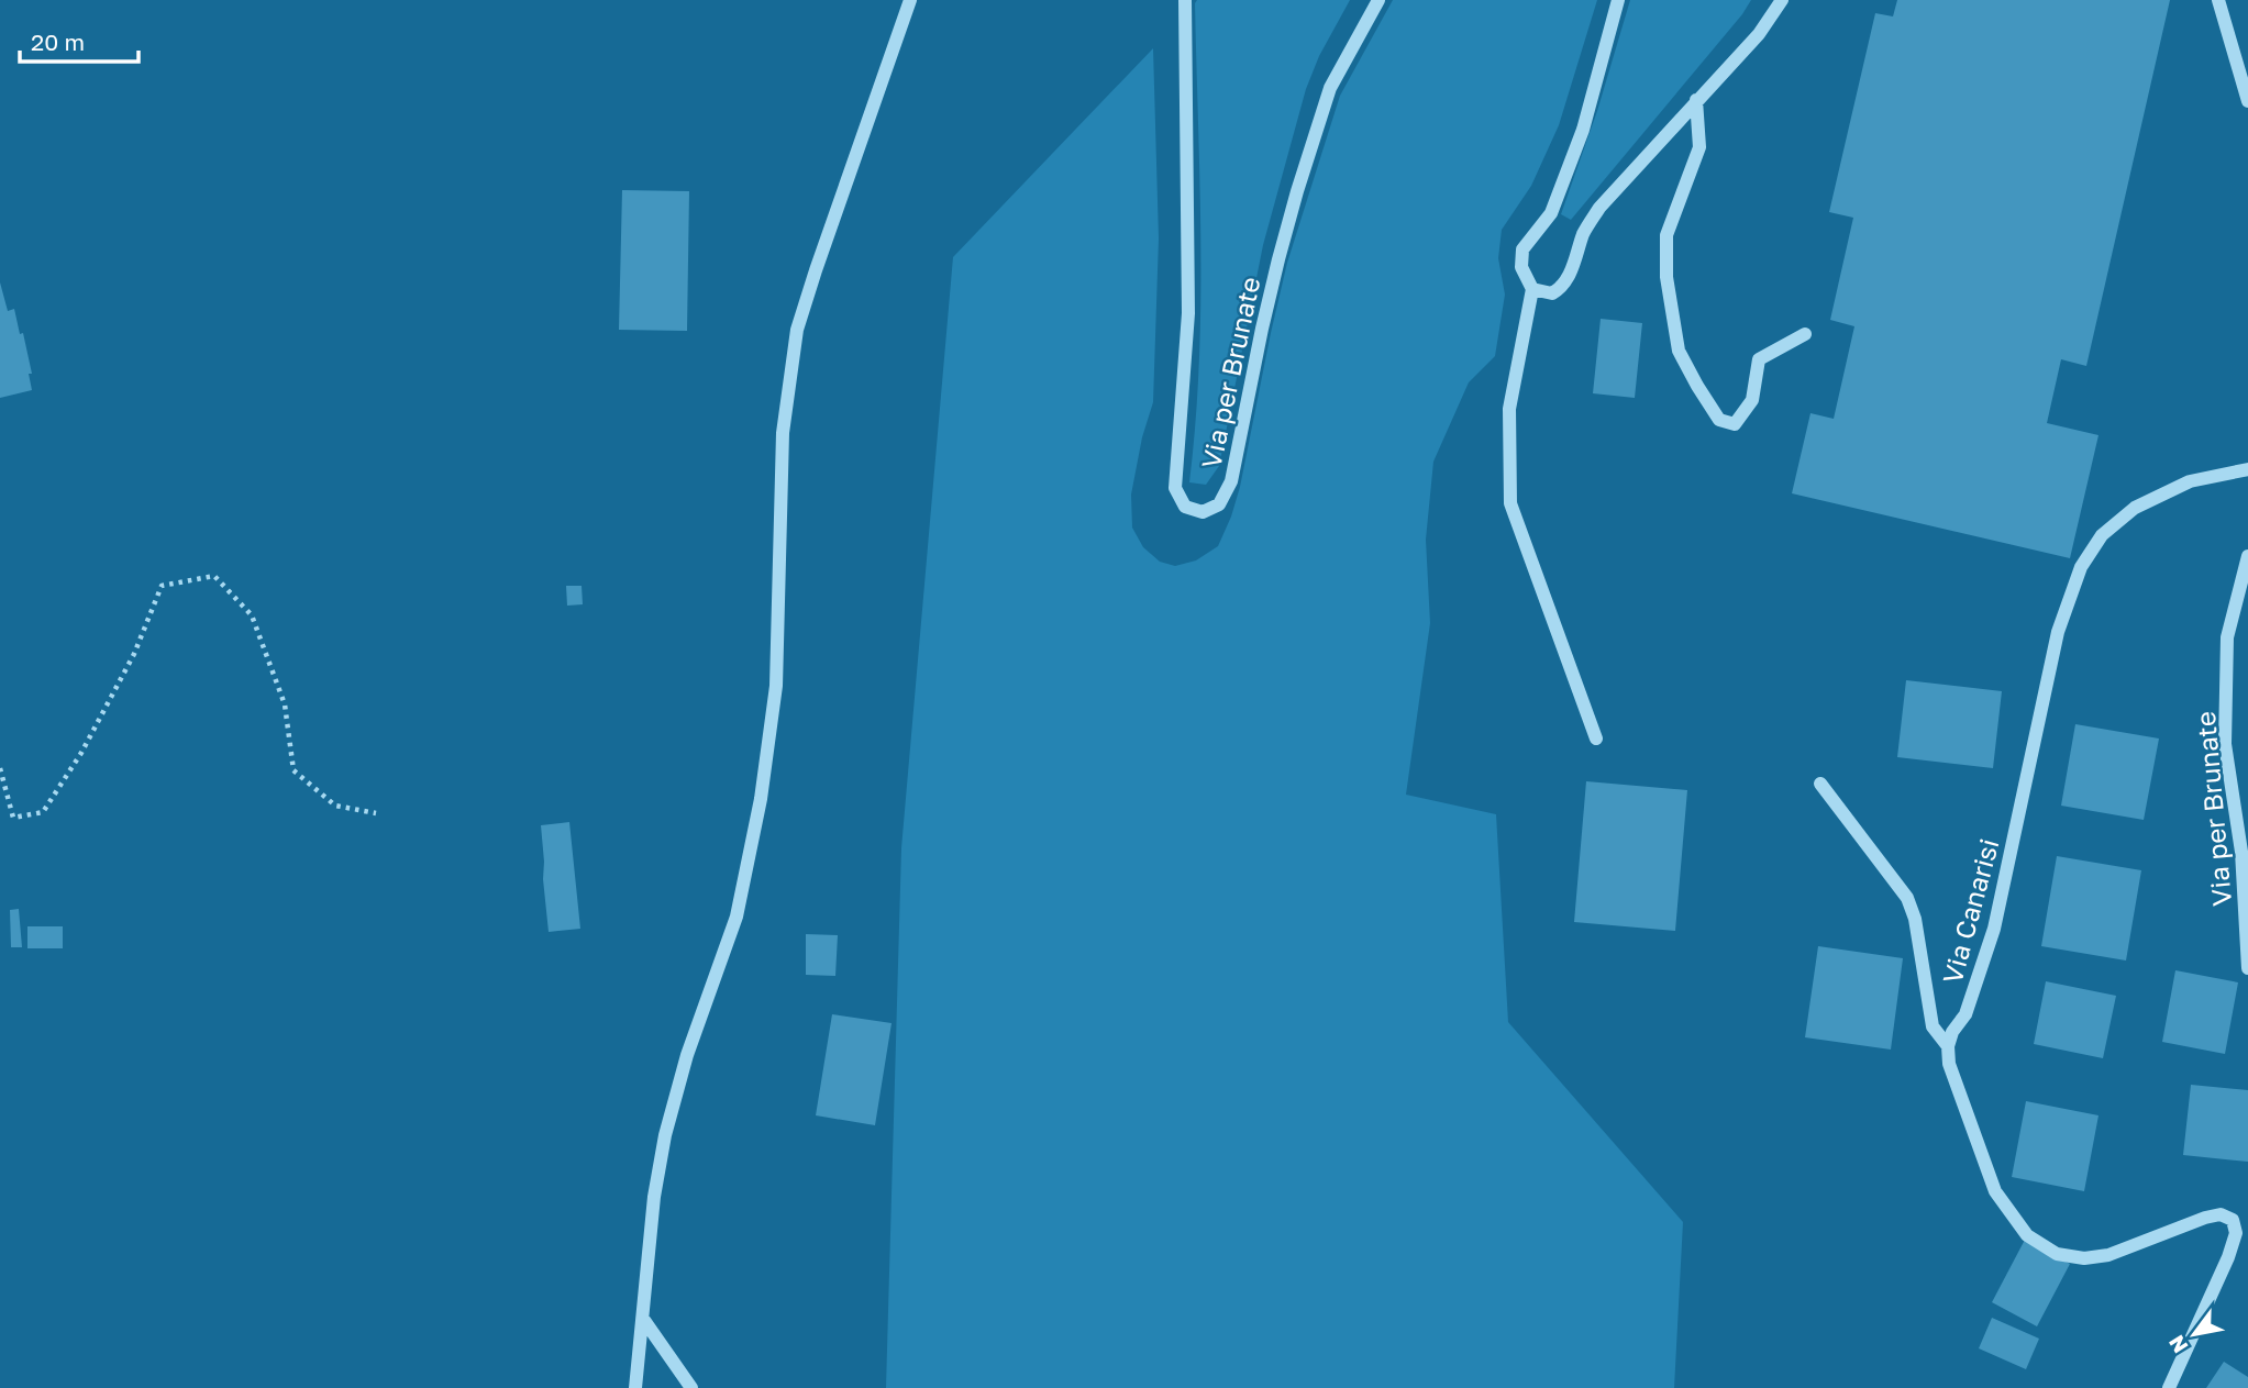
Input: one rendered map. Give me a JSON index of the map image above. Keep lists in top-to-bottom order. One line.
{"streets":{"street":["Via per Brunate","Via Canarisi"]},"scale_bar":"20 m","north":"bottom left"}
